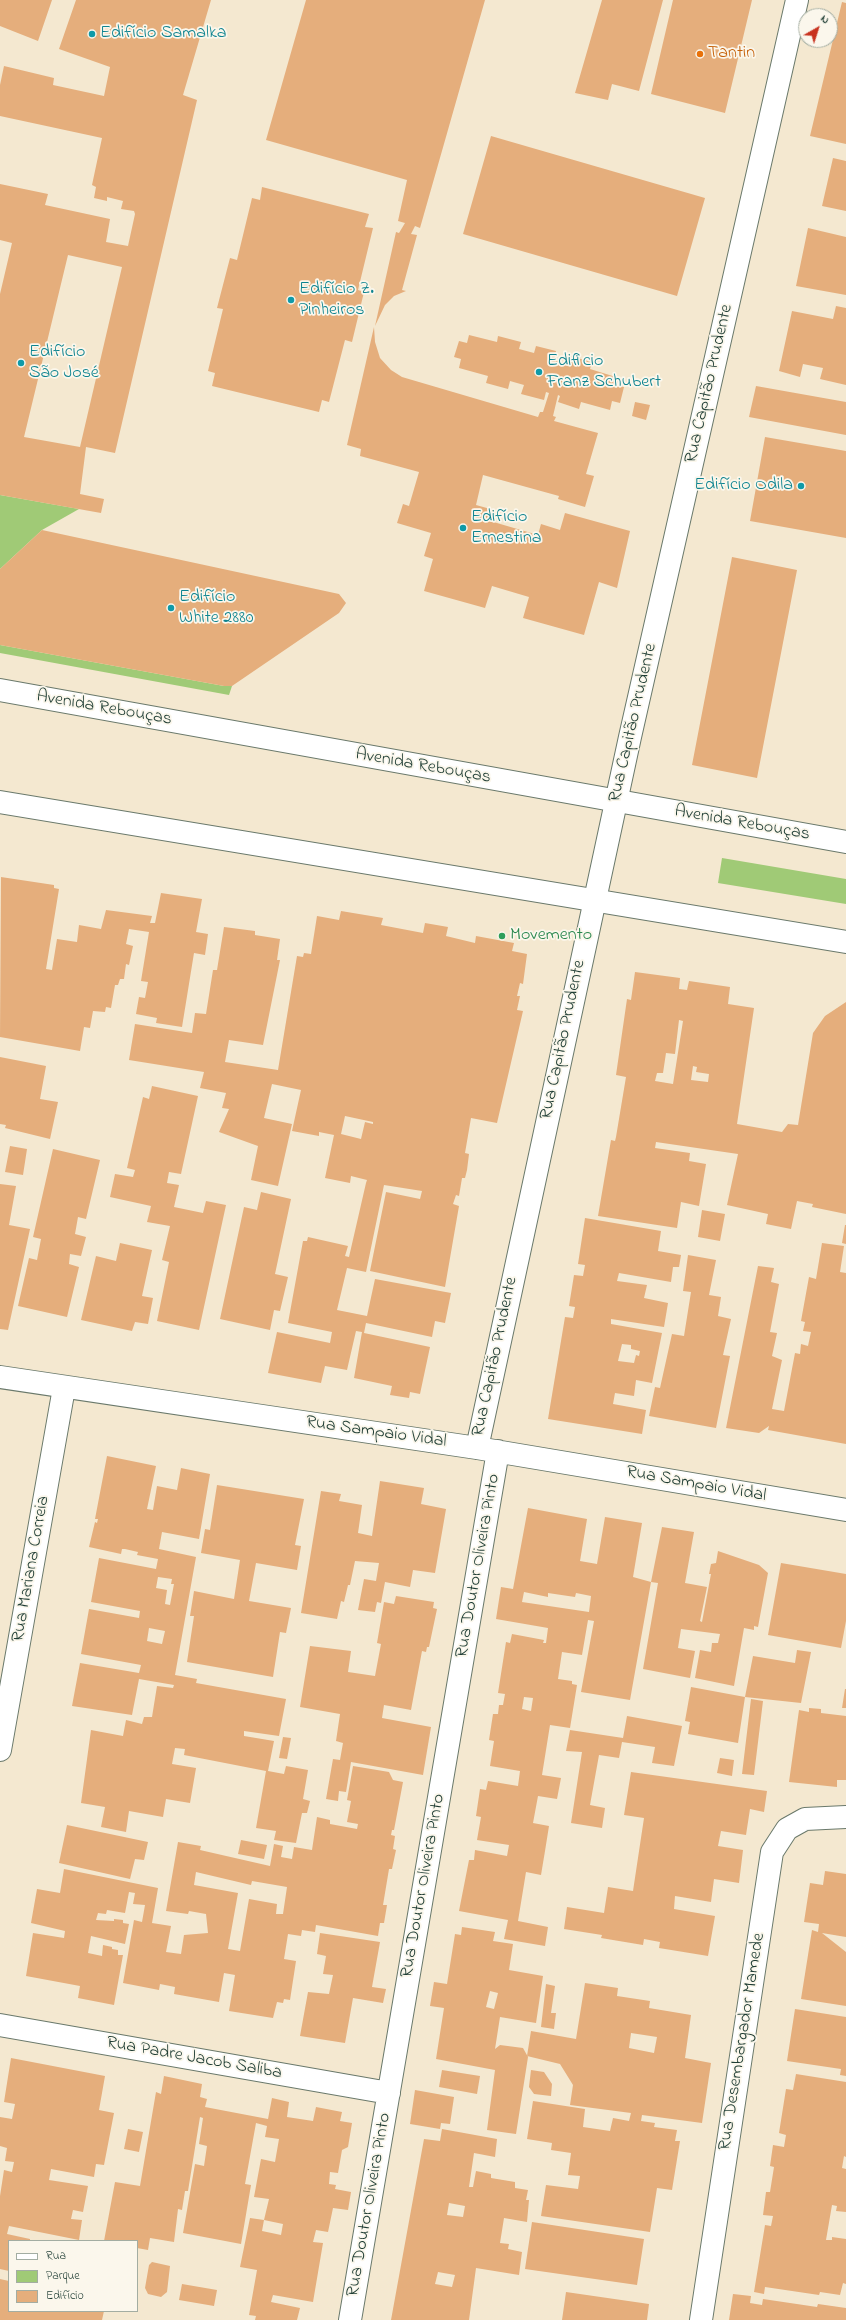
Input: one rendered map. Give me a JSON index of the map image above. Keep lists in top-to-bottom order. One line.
{"streets":{"street":["Rua Capitão Prudente","Avenida Rebouças","Rua Sampaio Vidal","Rua Doutor Oliveira Pinto","Rua Mariana Correia","Rua Desembargador Mamede","Rua Padre Jacob Saliba"]},"crossings":[["Rua Capitão Prudente","Avenida Rebouças"],["Rua Capitão Prudente","Rua Sampaio Vidal"],["Rua Sampaio Vidal","Rua Doutor Oliveira Pinto"],["Rua Sampaio Vidal","Rua Mariana Correia"],["Rua Doutor Oliveira Pinto","Rua Padre Jacob Saliba"]],"places":["Edifício Samalka","Tantin","Edifício Z. Pinheiros","Edifício São José","Edificio Franz Schubert","Edifício Odila","Edifício Ernestina","Edifício White 2880","Movemento"],"legend":["Rua","Parque","Edifício"],"north":"top right"}
